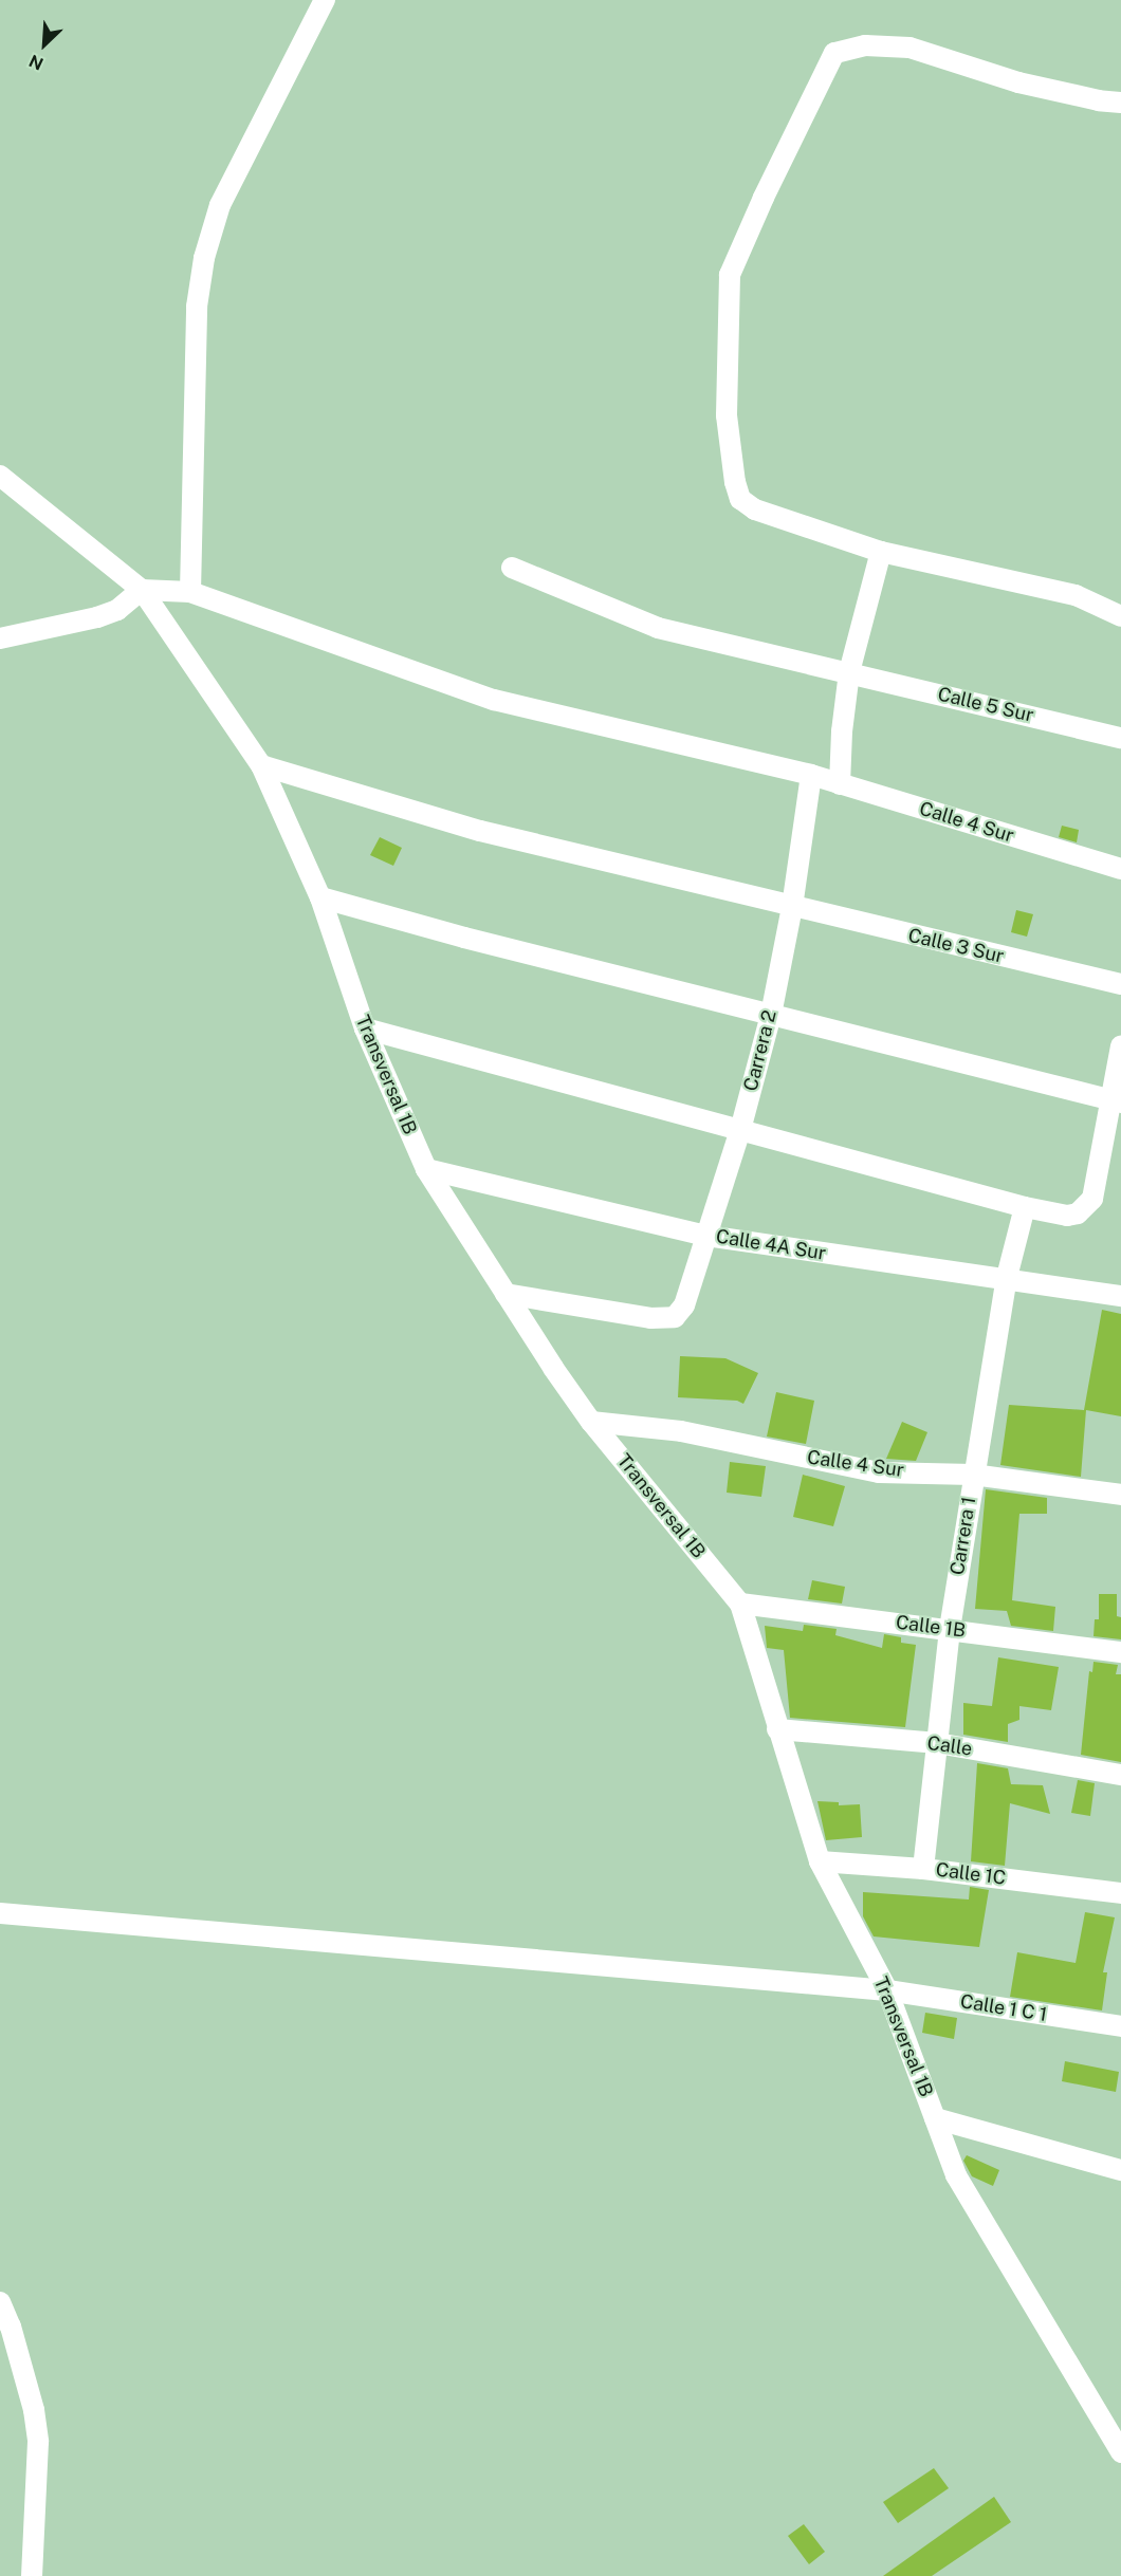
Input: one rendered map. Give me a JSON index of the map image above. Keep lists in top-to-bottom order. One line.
{"streets":{"street":["Calle 5 Sur","Calle 4 Sur","Calle 3 Sur","Carrera 2","Transversal 1B","Calle 4A Sur","Carrera 1","Calle 1B","Calle","Calle 1C","Calle 1 C 1"]},"crossings":[["Calle 4 Sur","Carrera 2"],["Calle 4 Sur","Transversal 1B"],["Calle 4 Sur","Carrera 1"],["Calle 3 Sur","Carrera 2"],["Calle 3 Sur","Transversal 1B"],["Carrera 2","Transversal 1B"],["Carrera 2","Calle 4A Sur"],["Transversal 1B","Calle 4A Sur"],["Transversal 1B","Calle 1B"],["Transversal 1B","Calle"],["Transversal 1B","Calle 1C"],["Transversal 1B","Calle 1 C 1"],["Calle 4A Sur","Carrera 1"],["Carrera 1","Calle 1B"],["Carrera 1","Calle"],["Carrera 1","Calle 1C"]],"north":"bottom left"}
